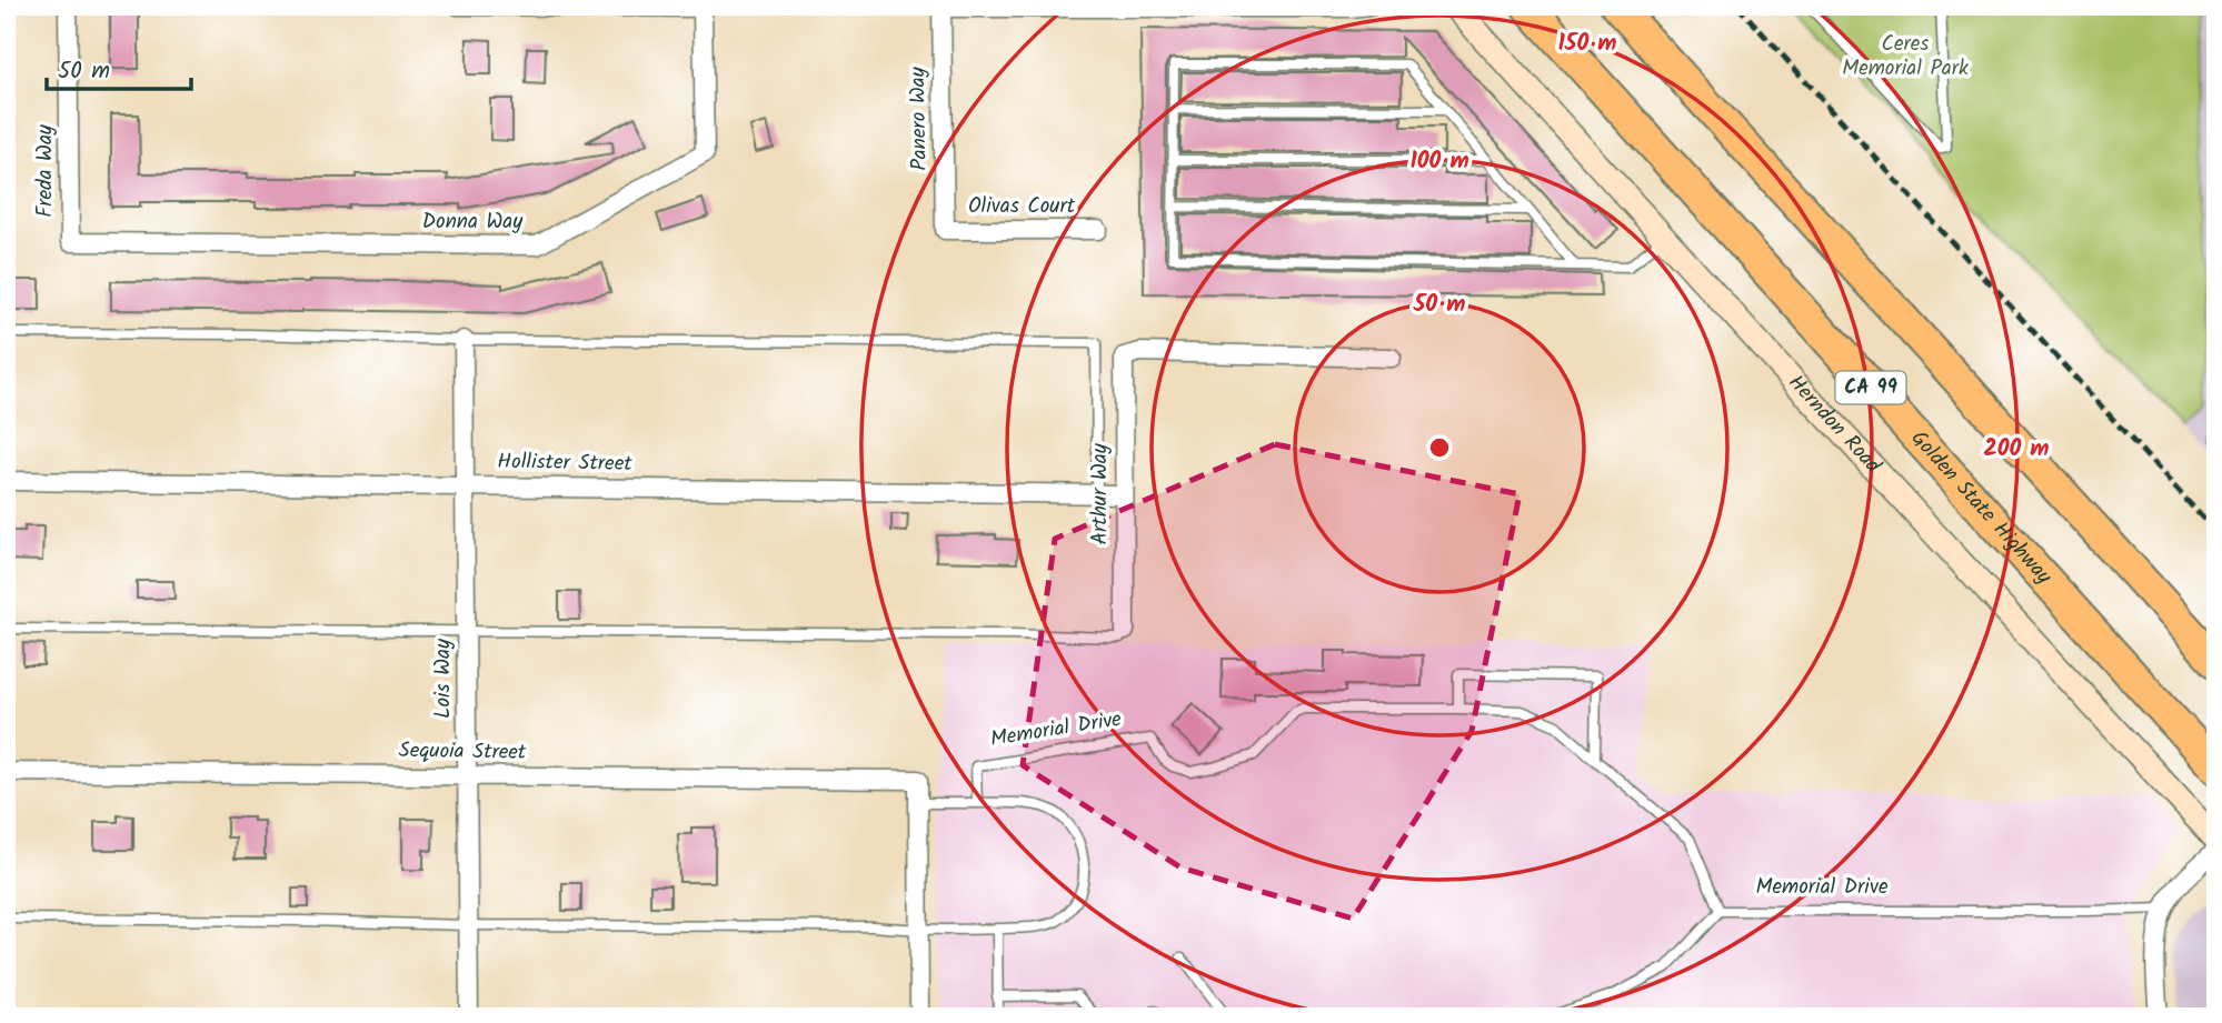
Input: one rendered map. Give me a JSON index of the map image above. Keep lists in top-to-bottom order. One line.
{"streets":{"highway":["CA 99","Golden State Highway"],"street":["Panero Way","Freda Way","Olivas Court","Donna Way","Herndon Road","Hollister Street","Arthur Way","Lois Way","Sequoia Street"],"lane":["Memorial Drive"]},"crossings":[["Panero Way","Olivas Court"],["Freda Way","Donna Way"],["Hollister Street","Arthur Way"],["Hollister Street","Lois Way"],["Lois Way","Sequoia Street"]],"parks":["Ceres Memorial Park"],"scale_bar":"50 m","rings":["150 m","100 m","50 m","200 m"]}
